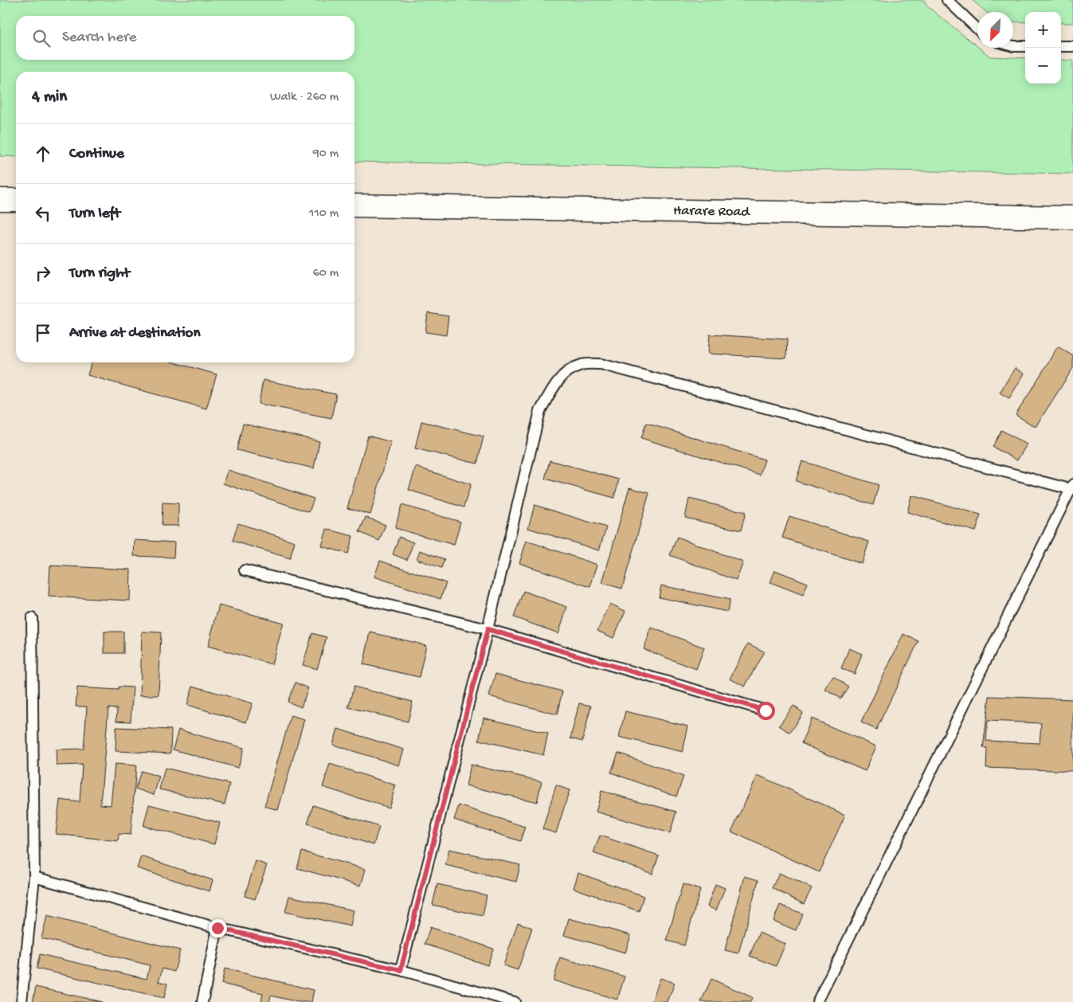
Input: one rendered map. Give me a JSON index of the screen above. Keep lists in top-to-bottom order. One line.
{"streets":{"highway":["Harare Road"]},"north":"bottom left","page":{"map_buttons":["+","−"],"search":"Search here","heading":["4 min","Walk · 260 m"],"list":[["Continue","90 m"],["Turn left","110 m"],["Turn right","60 m"],"Arrive at destination"]}}
